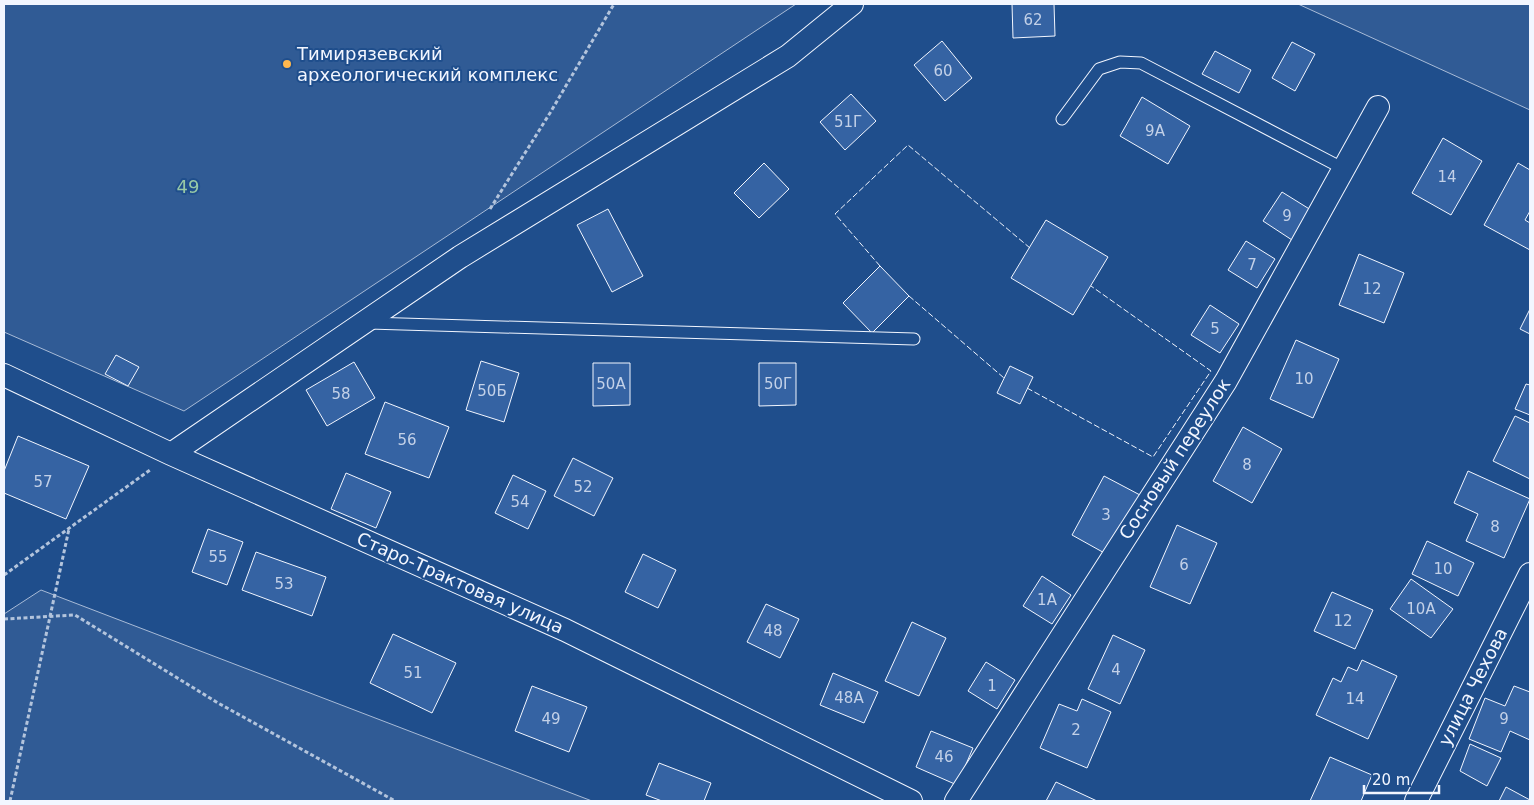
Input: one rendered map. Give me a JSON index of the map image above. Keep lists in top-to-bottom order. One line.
{"streets":{"street":["Сосновый переулок","Старо-Трактовая улица","улица Чехова"]},"parks":["49"],"places":["Тимирязевский археологический комплекс"],"house_numbers":["62","60","51Г","9А","14","9","7","12","5","10","50А","50Г","50Б","58","56","8","57","52","54","3","8","55","6","10","53","1А","10А","12","48","4","51","1","48А","14","49","9","2","46"],"scale_bar":"20 m"}
